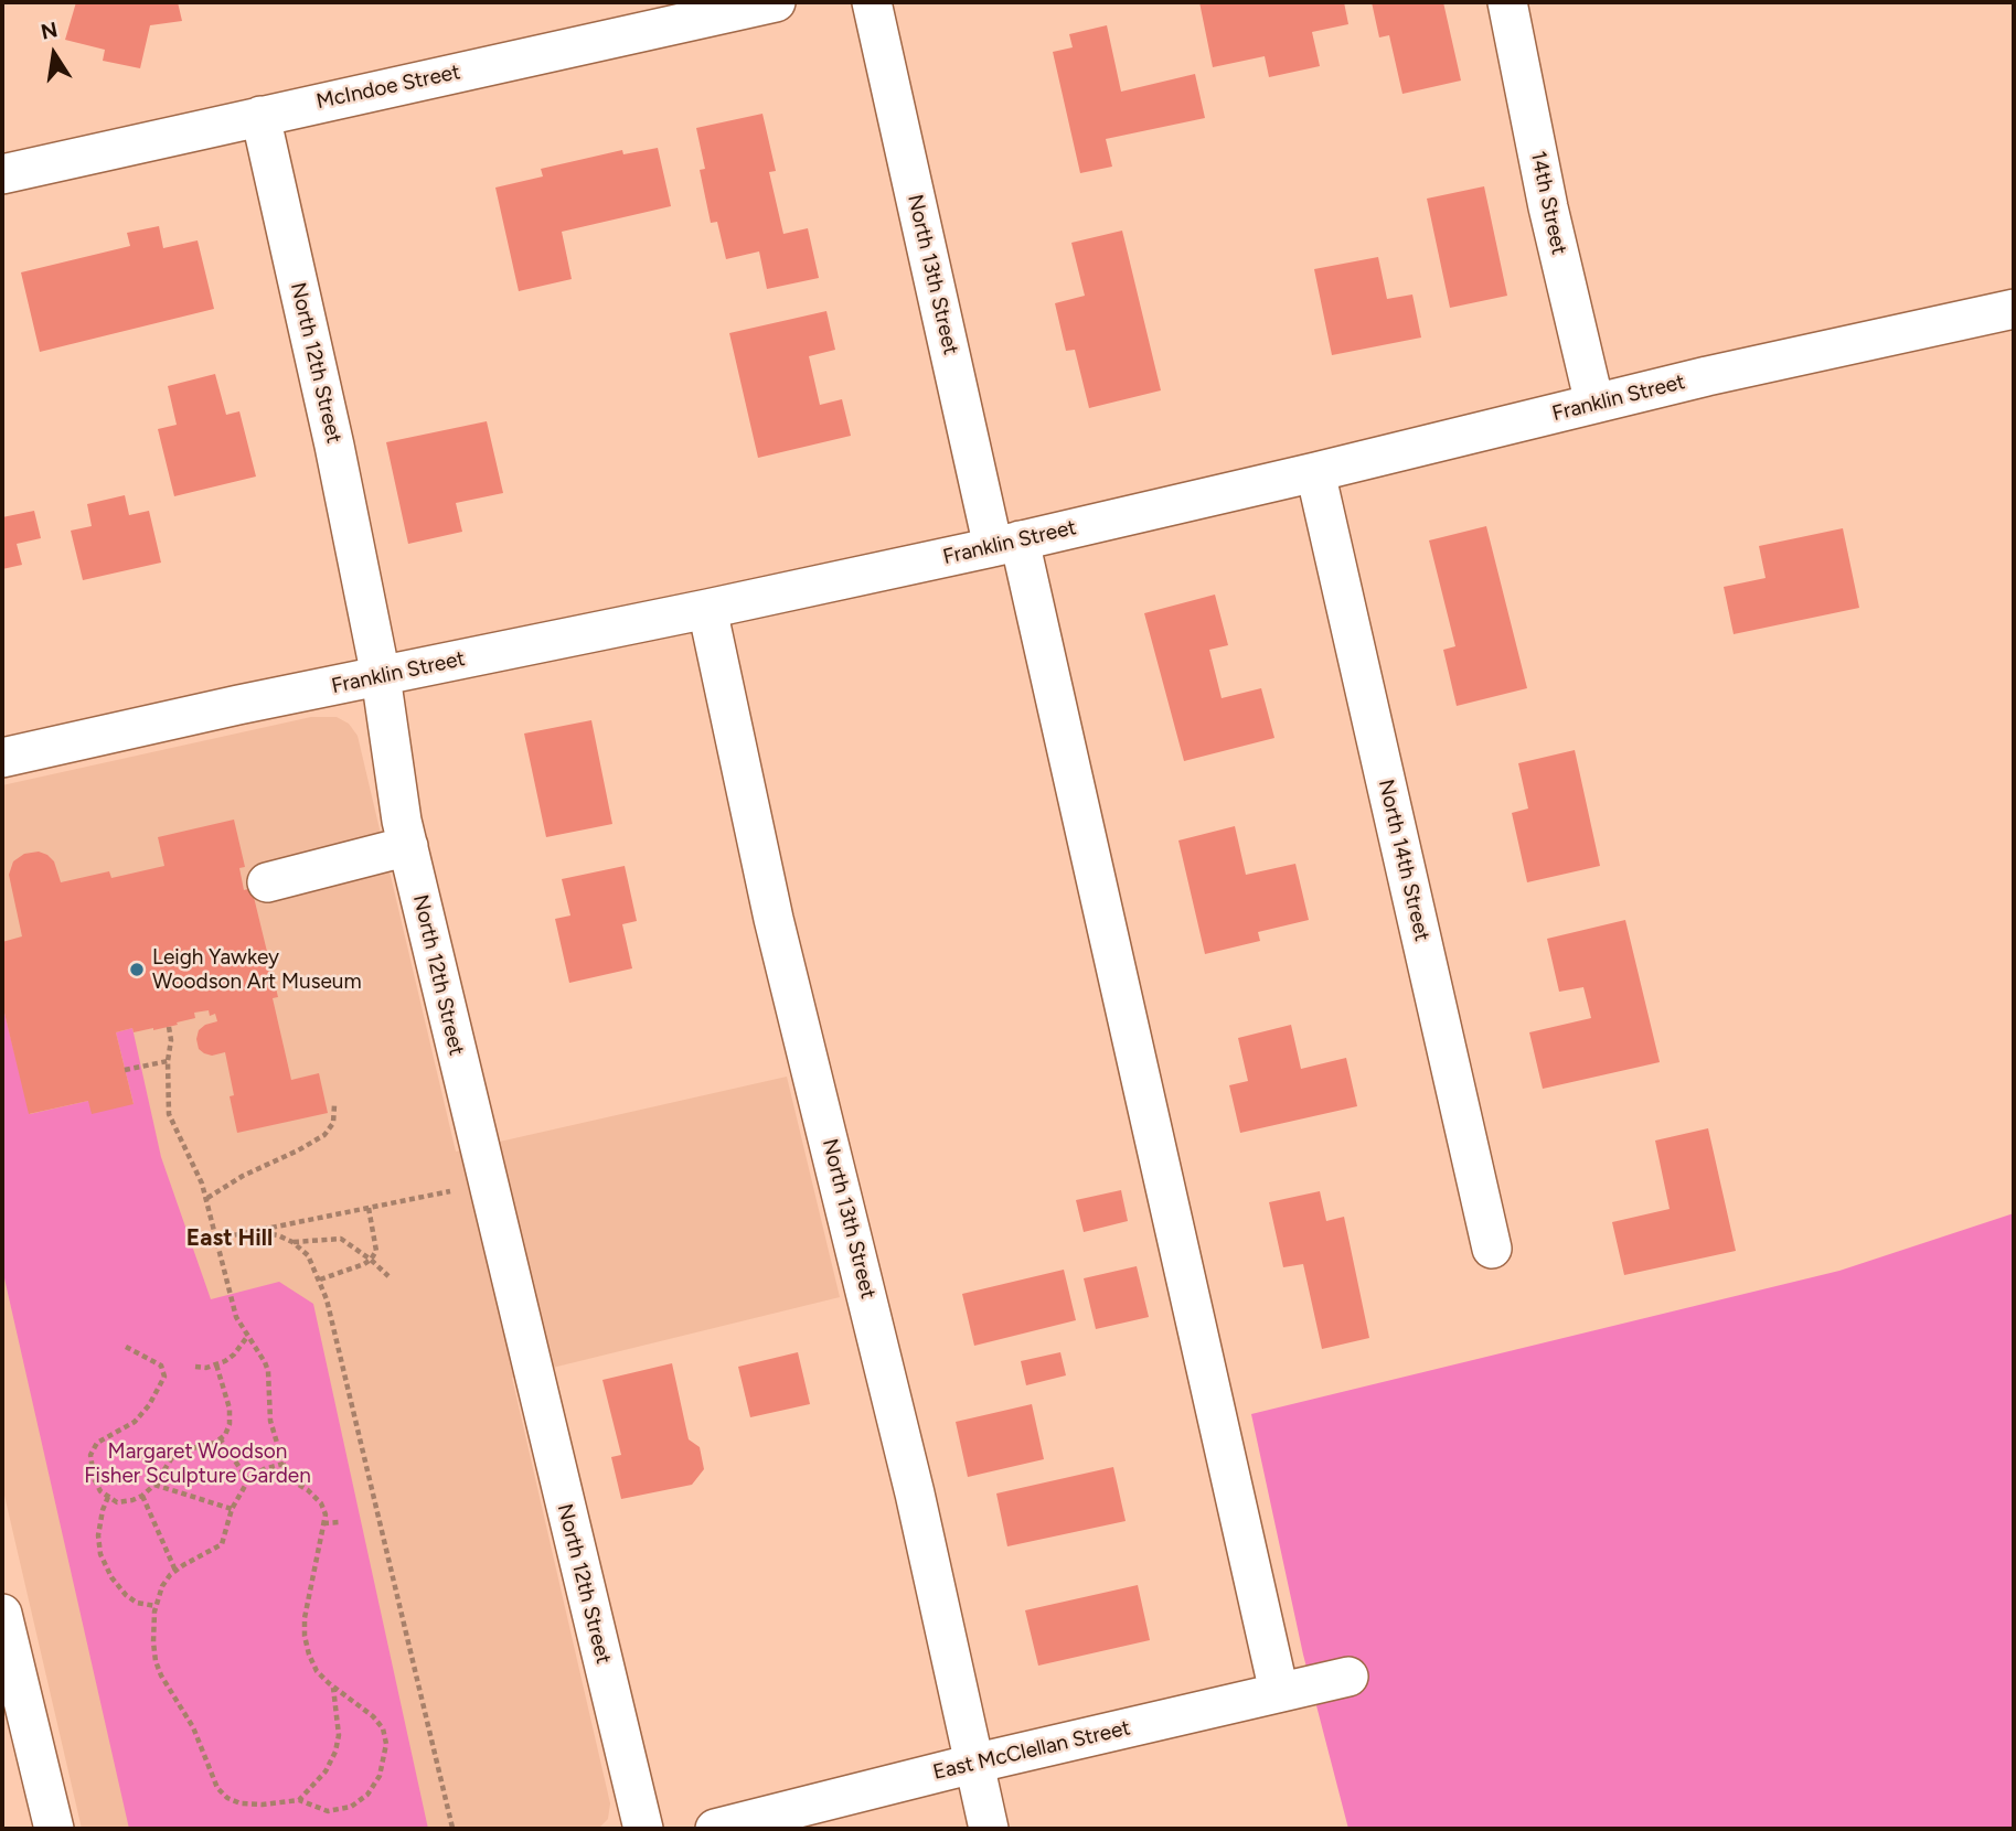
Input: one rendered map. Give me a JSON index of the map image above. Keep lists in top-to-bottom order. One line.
{"streets":{"street":["McIndoe Street","14th Street","North 13th Street","North 12th Street","Franklin Street","North 14th Street","East McClellan Street"]},"crossings":[["McIndoe Street","North 12th Street"],["14th Street","Franklin Street"],["North 13th Street","Franklin Street"],["North 13th Street","East McClellan Street"],["North 12th Street","Franklin Street"],["Franklin Street","North 14th Street"]],"districts":["East Hill"],"parks":["Margaret Woodson Fisher Sculpture Garden"],"places":["Leigh Yawkey Woodson Art Museum"],"north":"top"}
